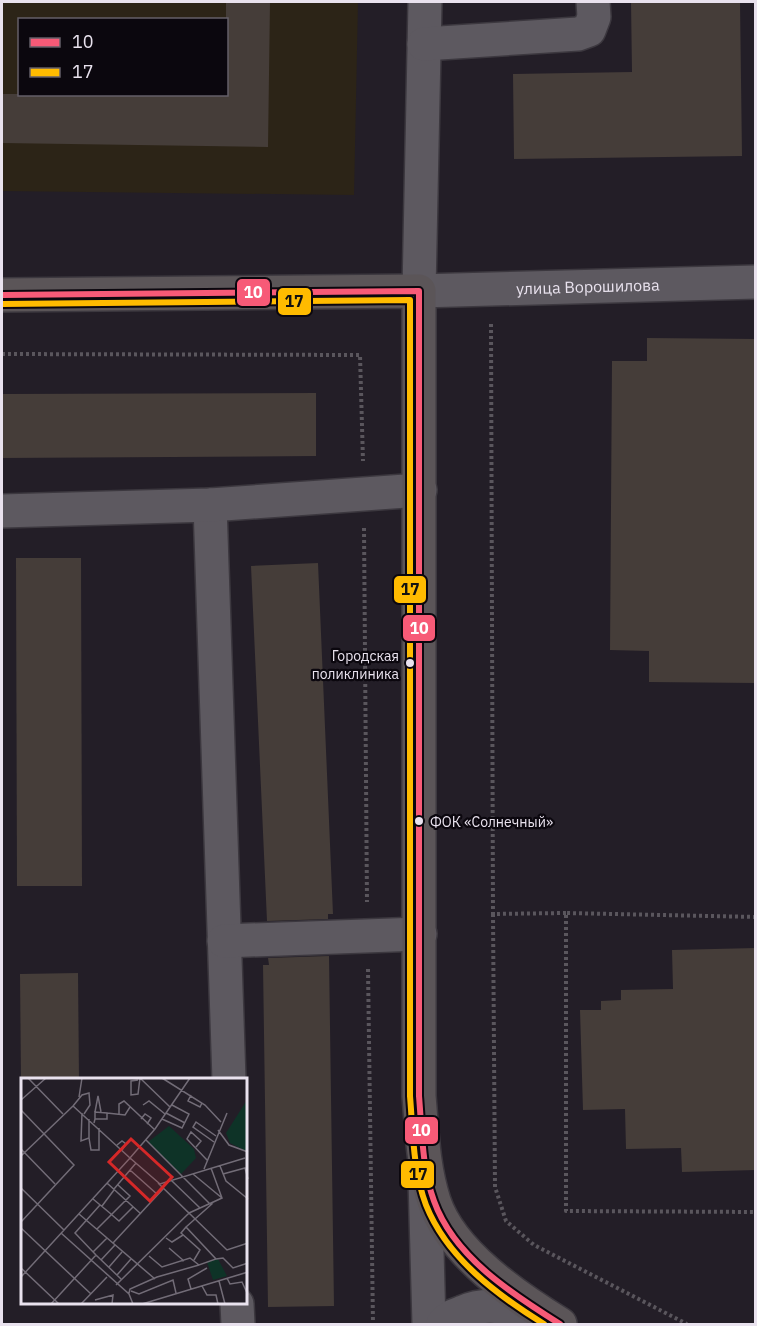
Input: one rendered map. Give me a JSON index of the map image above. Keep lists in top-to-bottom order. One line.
{"streets":{"main road":["улица Ворошилова"]},"places":["Городская поликлиника","ФОК «Солнечный»"],"lines":["transit line 10","transit line 17"],"legend":["10","17"]}
